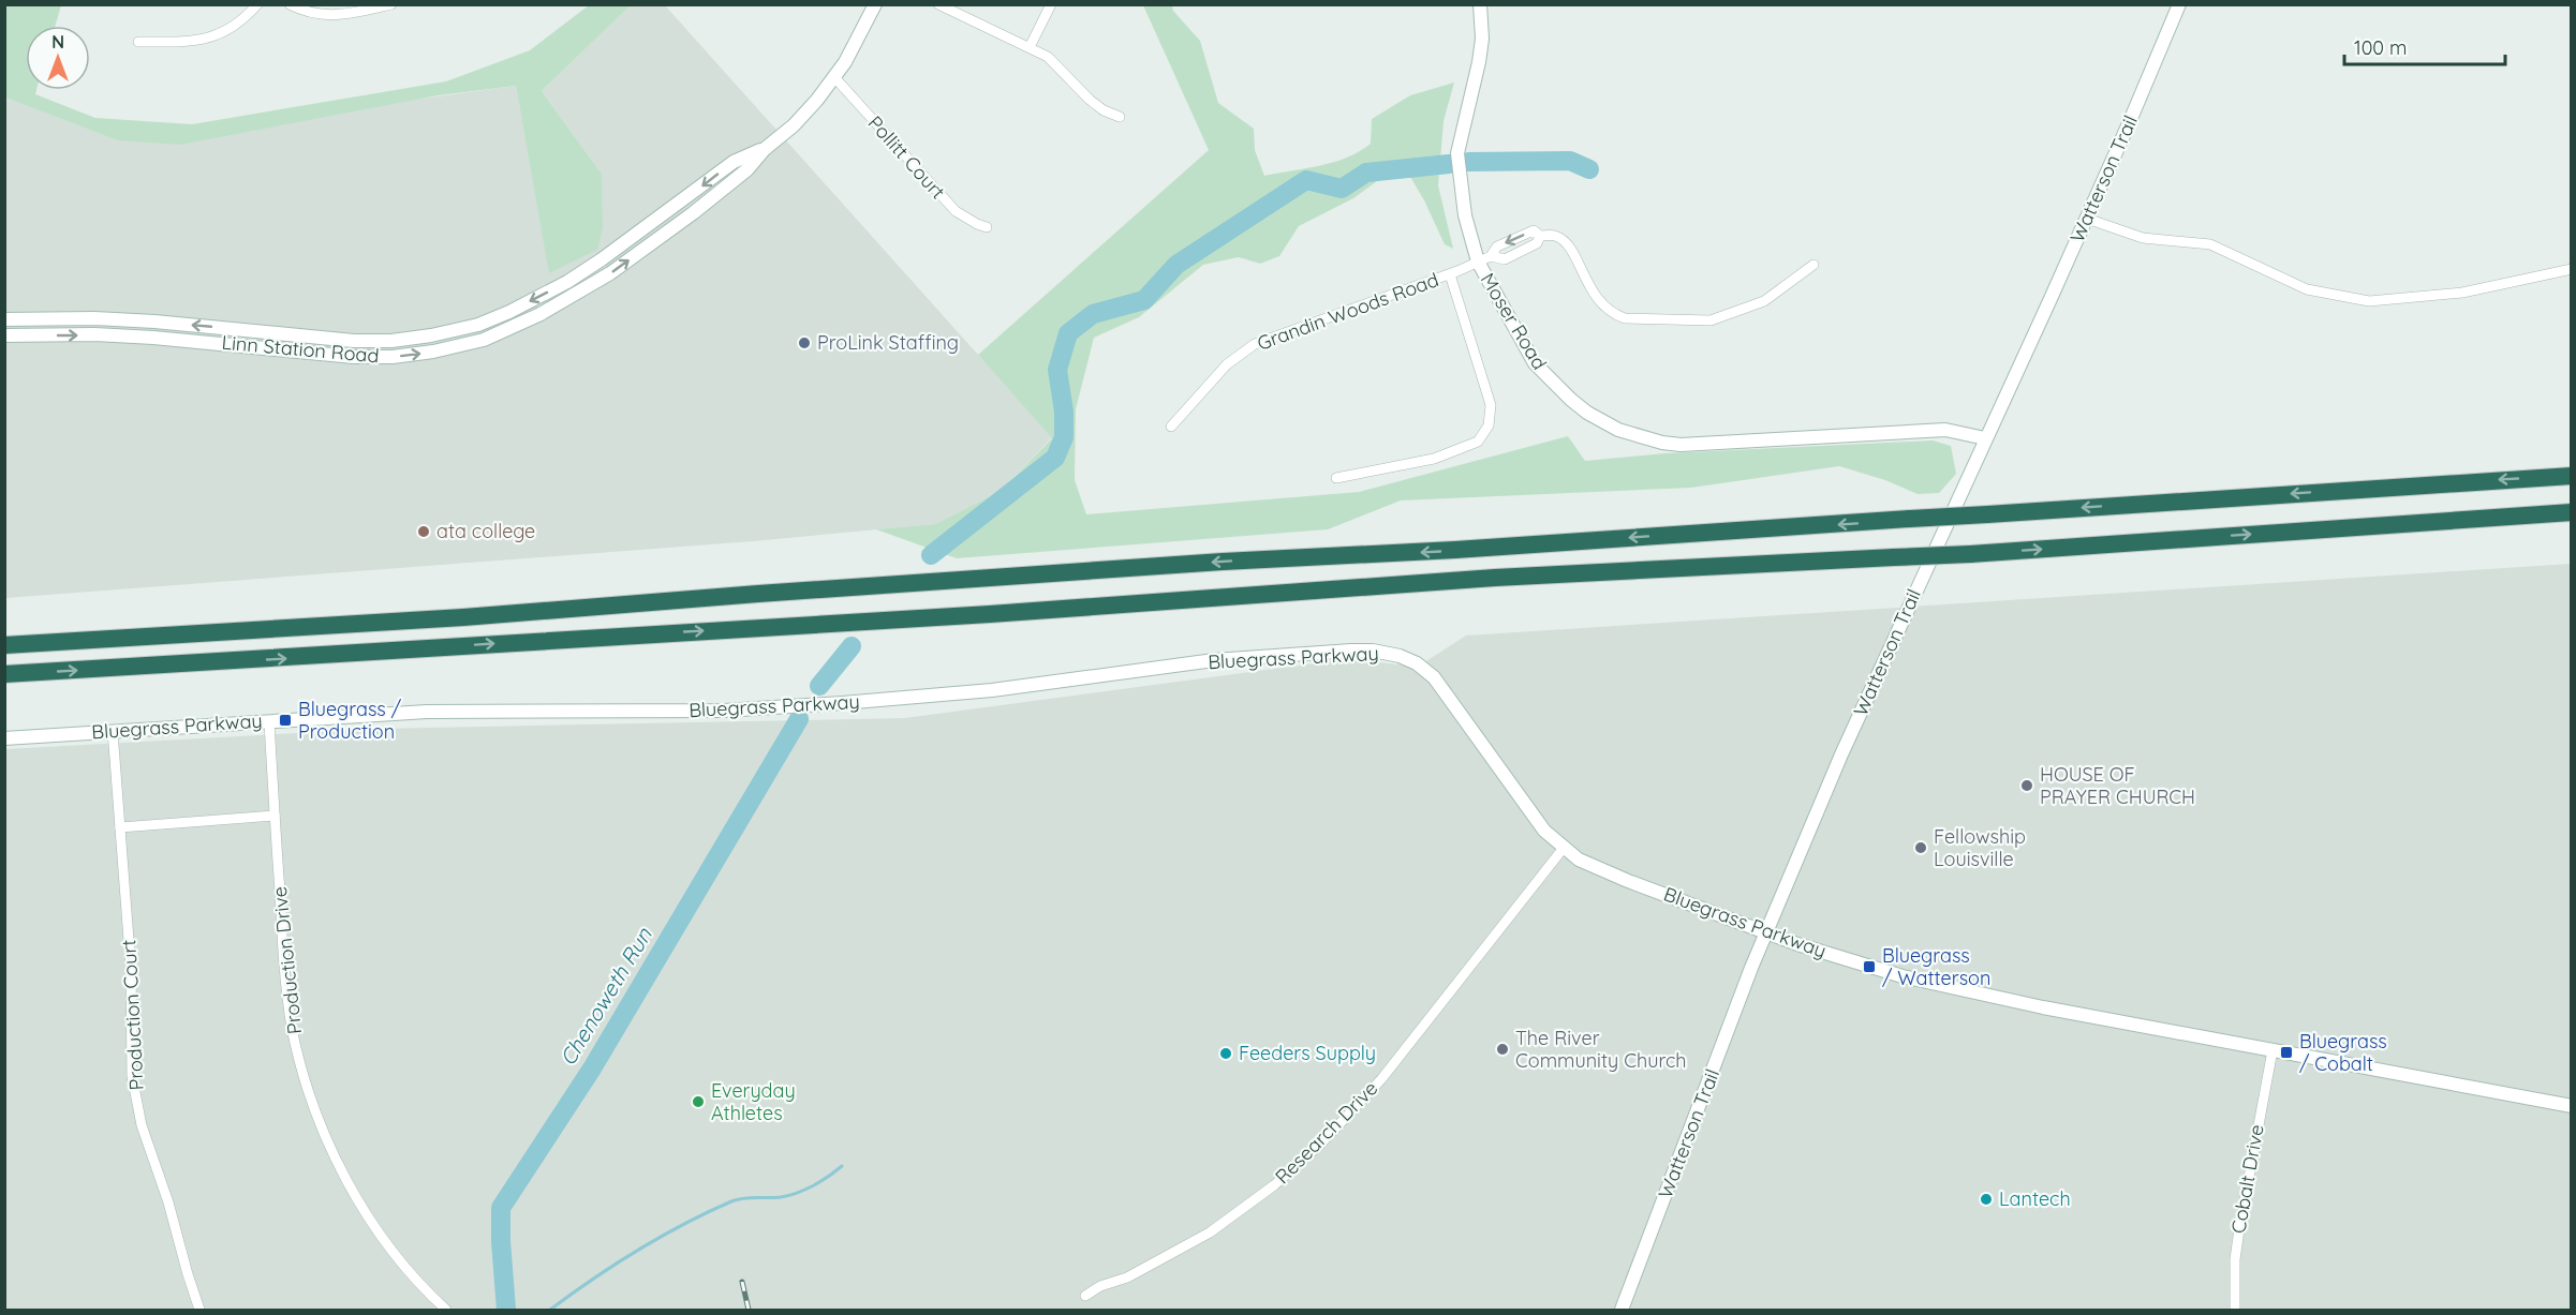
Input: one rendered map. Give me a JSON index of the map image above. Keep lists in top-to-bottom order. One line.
{"streets":{"street":["Pollitt Court","Watterson Trail","Grandin Woods Road","Moser Road","Linn Station Road","Bluegrass Parkway","Production Drive","Production Court","Research Drive","Cobalt Drive"]},"crossings":[["Pollitt Court","Linn Station Road"],["Watterson Trail","Moser Road"],["Watterson Trail","Bluegrass Parkway"],["Grandin Woods Road","Moser Road"],["Bluegrass Parkway","Production Drive"],["Bluegrass Parkway","Production Court"],["Bluegrass Parkway","Research Drive"],["Bluegrass Parkway","Cobalt Drive"]],"water":["Chenoweth Run"],"places":{"other":["ProLink Staffing","ata college","HOUSE OF PRAYER CHURCH","Fellowship Louisville","The River Community Church","Feeders Supply","Everyday Athletes","Lantech"],"transit":["Bluegrass / Production","Bluegrass / Watterson","Bluegrass / Cobalt"]},"scale_bar":"100 m","north":"top"}
